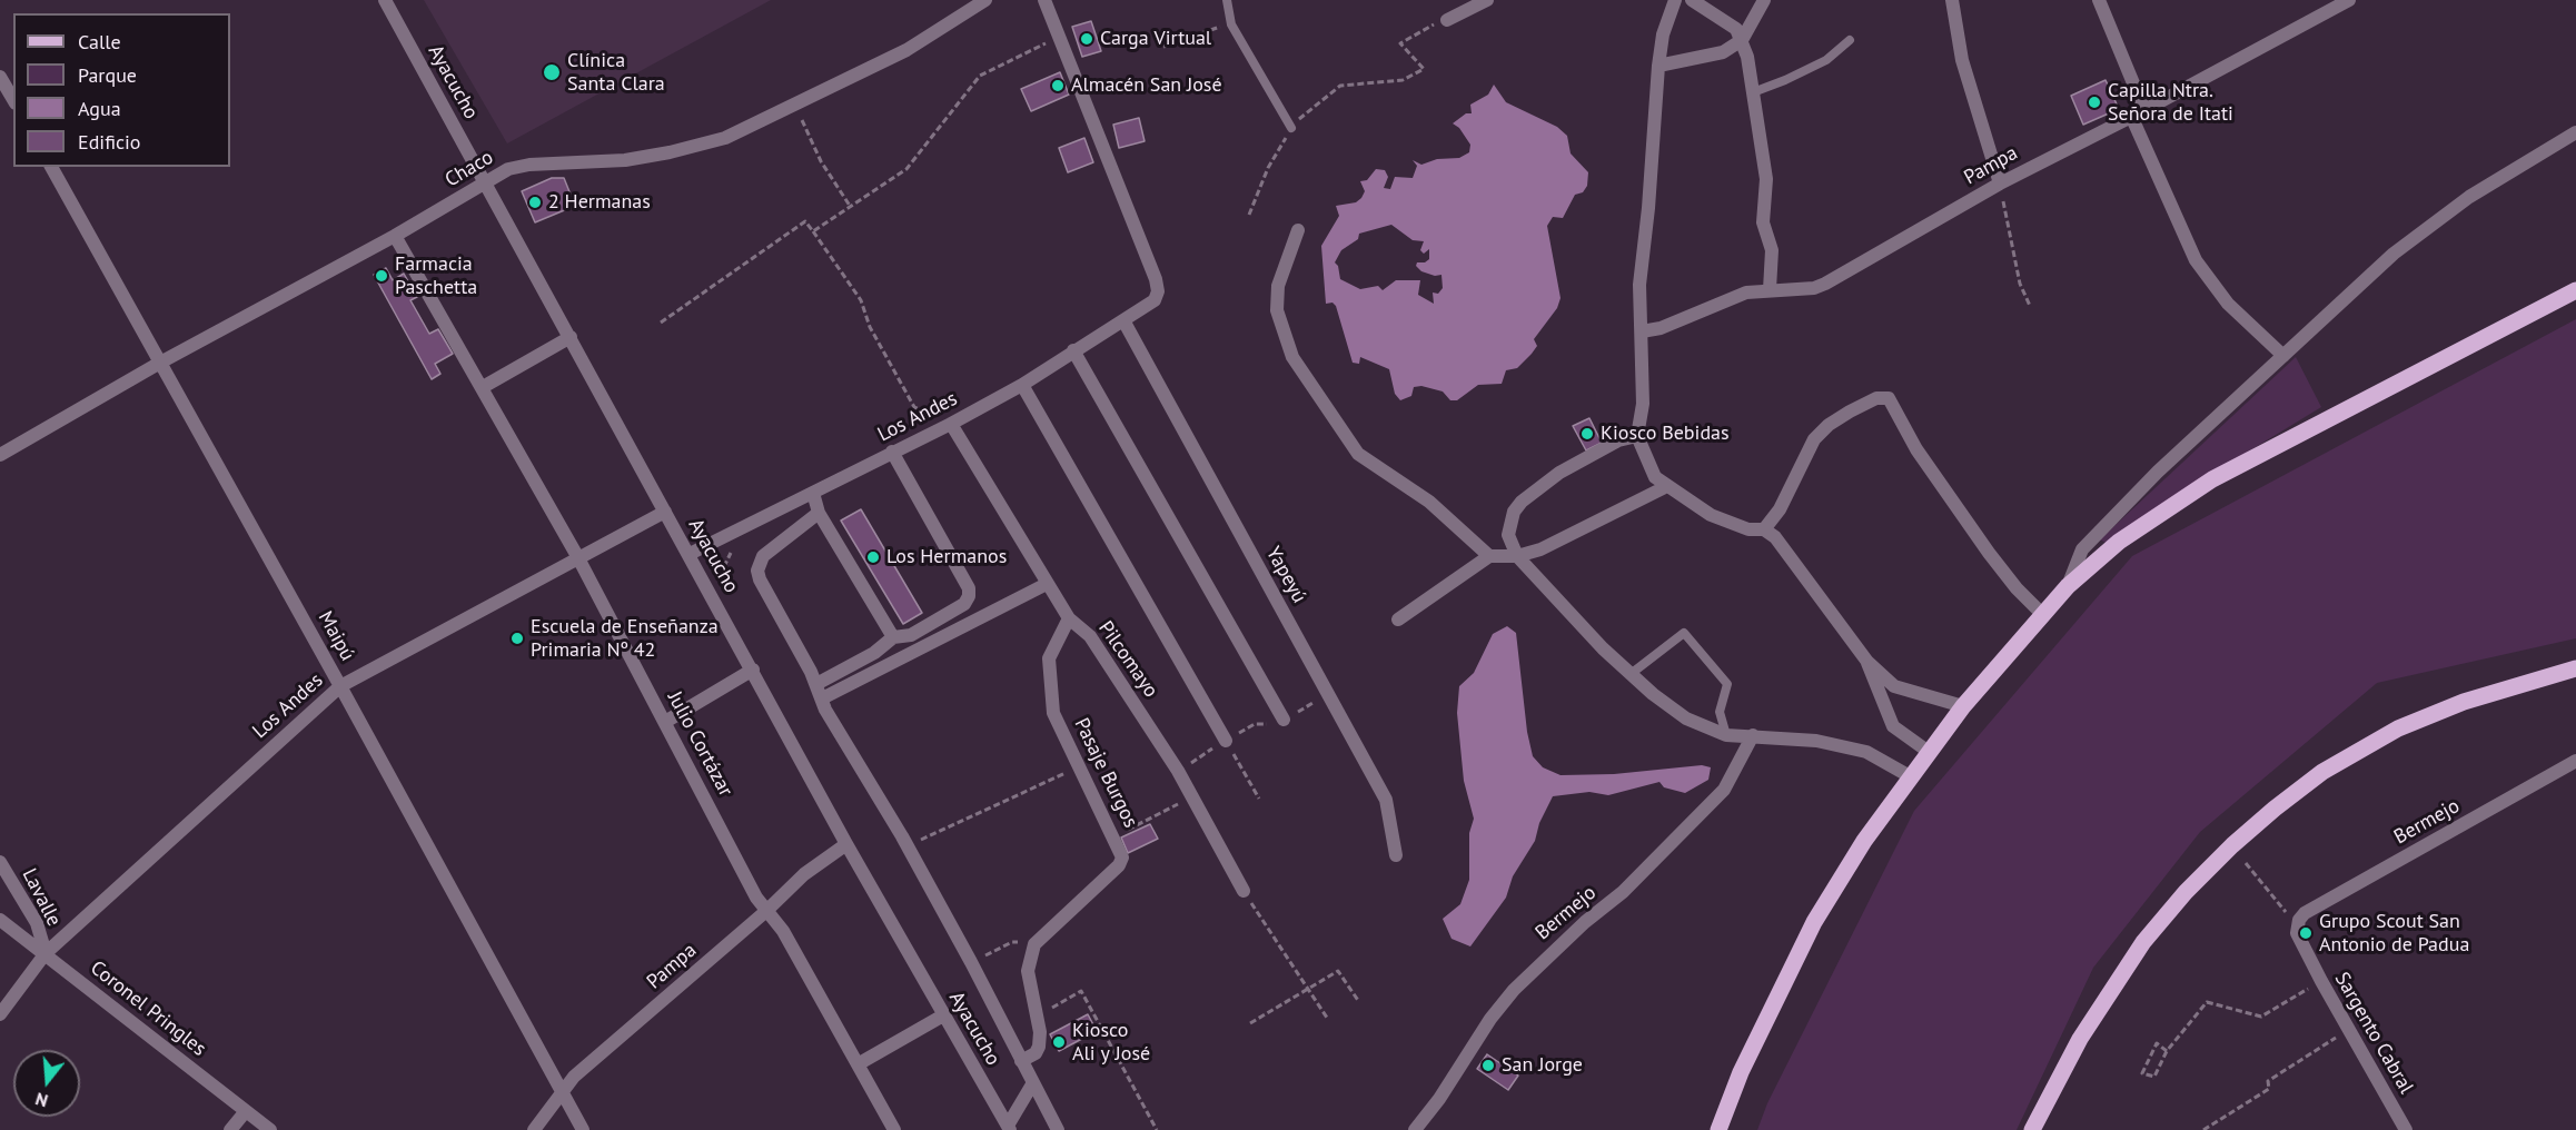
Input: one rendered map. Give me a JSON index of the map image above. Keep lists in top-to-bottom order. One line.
{"streets":{"street":["Ayacucho","Pampa","Chaco","Los Andes","Yapeyú","Maipú","Pilcomayo","Julio Cortázar","Pasaje Burgos","Bermejo","Lavalle","Coronel Pringles","Sargento Cabral"]},"crossings":[["Ayacucho","Pampa"],["Ayacucho","Chaco"],["Ayacucho","Los Andes"],["Pampa","Maipú"],["Pampa","Julio Cortázar"],["Chaco","Maipú"],["Chaco","Julio Cortázar"],["Los Andes","Yapeyú"],["Los Andes","Maipú"],["Los Andes","Pilcomayo"],["Los Andes","Julio Cortázar"],["Los Andes","Lavalle"],["Los Andes","Coronel Pringles"],["Pilcomayo","Pasaje Burgos"],["Bermejo","Sargento Cabral"],["Lavalle","Coronel Pringles"]],"places":["Carga Virtual","Clínica Santa Clara","Almacén San José","Capilla Ntra. Señora de Itati","2 Hermanas","Farmacia Paschetta","Kiosco Bebidas","Los Hermanos","Escuela de Enseñanza Primaria Nº 42","Grupo Scout San Antonio de Padua","Kiosco Ali y José","San Jorge"],"legend":["Calle","Parque","Agua","Edificio"],"north":"bottom"}
